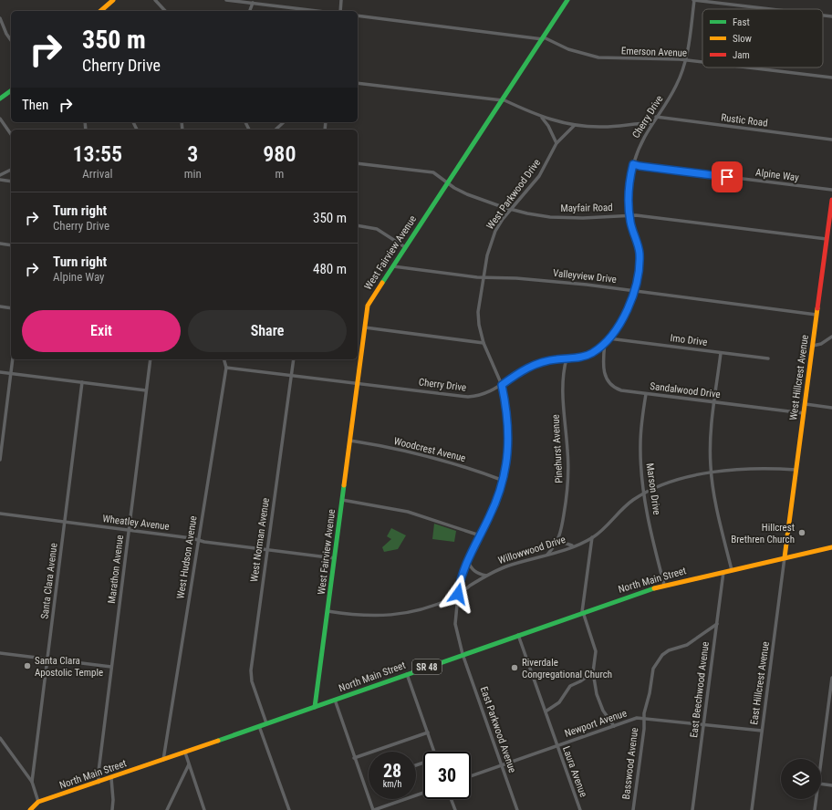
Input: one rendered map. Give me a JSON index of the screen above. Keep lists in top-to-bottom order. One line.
{"streets":{"street":["Emerson Avenue","Cherry Drive","Rustic Road","Alpine Way","West Parkwood Drive","Mayfair Road","West Fairview Avenue","Valleyview Drive","Imo Drive","West Hillcrest Avenue","Sandalwood Drive","Pinehurst Avenue","Woodcrest Avenue","Marson Drive","Wheatley Avenue","West Norman Avenue","Willowwood Drive","West Hudson Avenue","Marathon Avenue","North Main Street","Santa Clara Avenue","SR 48","East Hillcrest Avenue","East Beechwood Avenue","Newport Avenue","East Parkwood Avenue","Basswood Avenue","Laura Avenue"]},"crossings":[["Emerson Avenue","Cherry Drive"],["Emerson Avenue","West Fairview Avenue"],["Cherry Drive","Rustic Road"],["Cherry Drive","Alpine Way"],["Cherry Drive","West Parkwood Drive"],["Cherry Drive","Mayfair Road"],["Cherry Drive","West Fairview Avenue"],["Cherry Drive","Valleyview Drive"],["Cherry Drive","Imo Drive"],["Cherry Drive","Sandalwood Drive"],["Cherry Drive","Pinehurst Avenue"],["Cherry Drive","West Norman Avenue"],["Cherry Drive","West Hudson Avenue"],["West Parkwood Drive","Mayfair Road"],["West Parkwood Drive","Valleyview Drive"],["West Parkwood Drive","Woodcrest Avenue"],["West Parkwood Drive","Willowwood Drive"],["West Parkwood Drive","North Main Street"],["West Parkwood Drive","East Parkwood Avenue"],["Mayfair Road","West Fairview Avenue"],["Mayfair Road","West Hillcrest Avenue"],["West Fairview Avenue","Valleyview Drive"],["West Fairview Avenue","Woodcrest Avenue"],["West Fairview Avenue","Wheatley Avenue"],["West Fairview Avenue","Willowwood Drive"],["West Fairview Avenue","North Main Street"],["Valleyview Drive","West Hillcrest Avenue"],["West Hillcrest Avenue","Sandalwood Drive"],["West Hillcrest Avenue","Willowwood Drive"],["West Hillcrest Avenue","North Main Street"],["West Hillcrest Avenue","East Hillcrest Avenue"],["Sandalwood Drive","Marson Drive"],["Pinehurst Avenue","Willowwood Drive"],["Marson Drive","Willowwood Drive"],["Marson Drive","North Main Street"],["Wheatley Avenue","West Norman Avenue"],["Wheatley Avenue","West Hudson Avenue"],["Wheatley Avenue","Marathon Avenue"],["Wheatley Avenue","Santa Clara Avenue"],["West Norman Avenue","North Main Street"],["West Hudson Avenue","North Main Street"],["Marathon Avenue","North Main Street"],["North Main Street","East Hillcrest Avenue"],["North Main Street","East Beechwood Avenue"],["North Main Street","East Parkwood Avenue"],["North Main Street","Laura Avenue"],["East Hillcrest Avenue","Newport Avenue"],["East Beechwood Avenue","Newport Avenue"],["East Beechwood Avenue","Basswood Avenue"],["Newport Avenue","East Parkwood Avenue"],["Newport Avenue","Basswood Avenue"],["Newport Avenue","Laura Avenue"]],"places":["Hillcrest Brethren Church","Santa Clara Apostolic Temple","Riverdale Congregational Church"],"legend":["Fast","Slow","Jam"],"page":{"turn":["350 m","Cherry Drive"],"then":"Then","eta":["13:55","Arrival","3","min","980","m"],"list":[{"name":"Turn right","note":"Cherry Drive","value":"350 m"},{"name":"Turn right","note":"Alpine Way","value":"480 m"}],"buttons":["Exit","Share"],"speed":"28 km/h","limit":"30"}}
